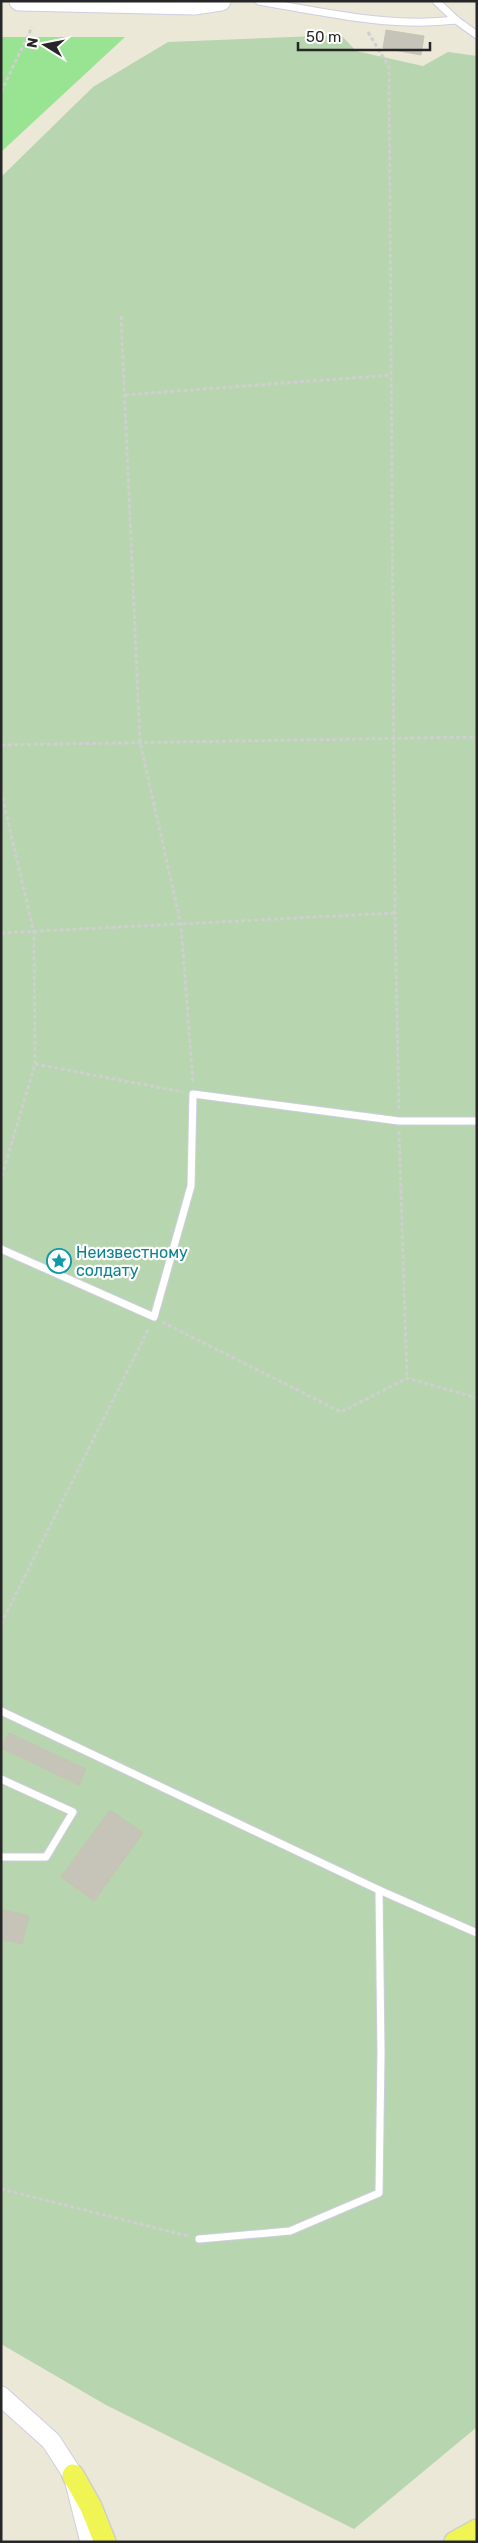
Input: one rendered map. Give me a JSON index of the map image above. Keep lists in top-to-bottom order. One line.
{"places":{"place":["Неизвестному солдату"]},"scale_bar":"50 m","north":"left"}
